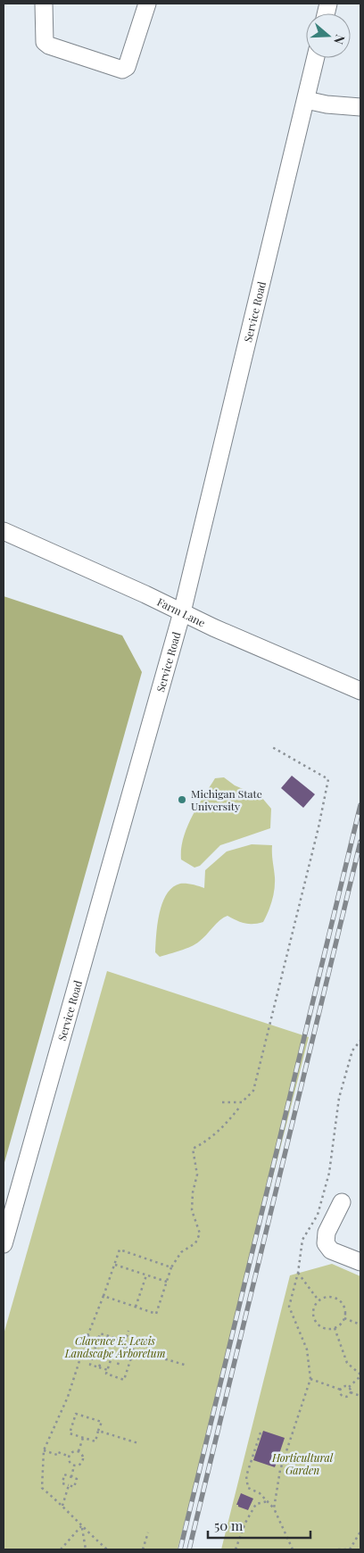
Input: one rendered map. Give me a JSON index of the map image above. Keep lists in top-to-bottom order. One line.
{"streets":{"street":["Service Road","Farm Lane"]},"crossings":[["Service Road","Farm Lane"]],"parks":["Clarence E. Lewis Landscape Arboretum","Horticultural Garden"],"places":["Michigan State University"],"scale_bar":"50 m","north":"right"}
